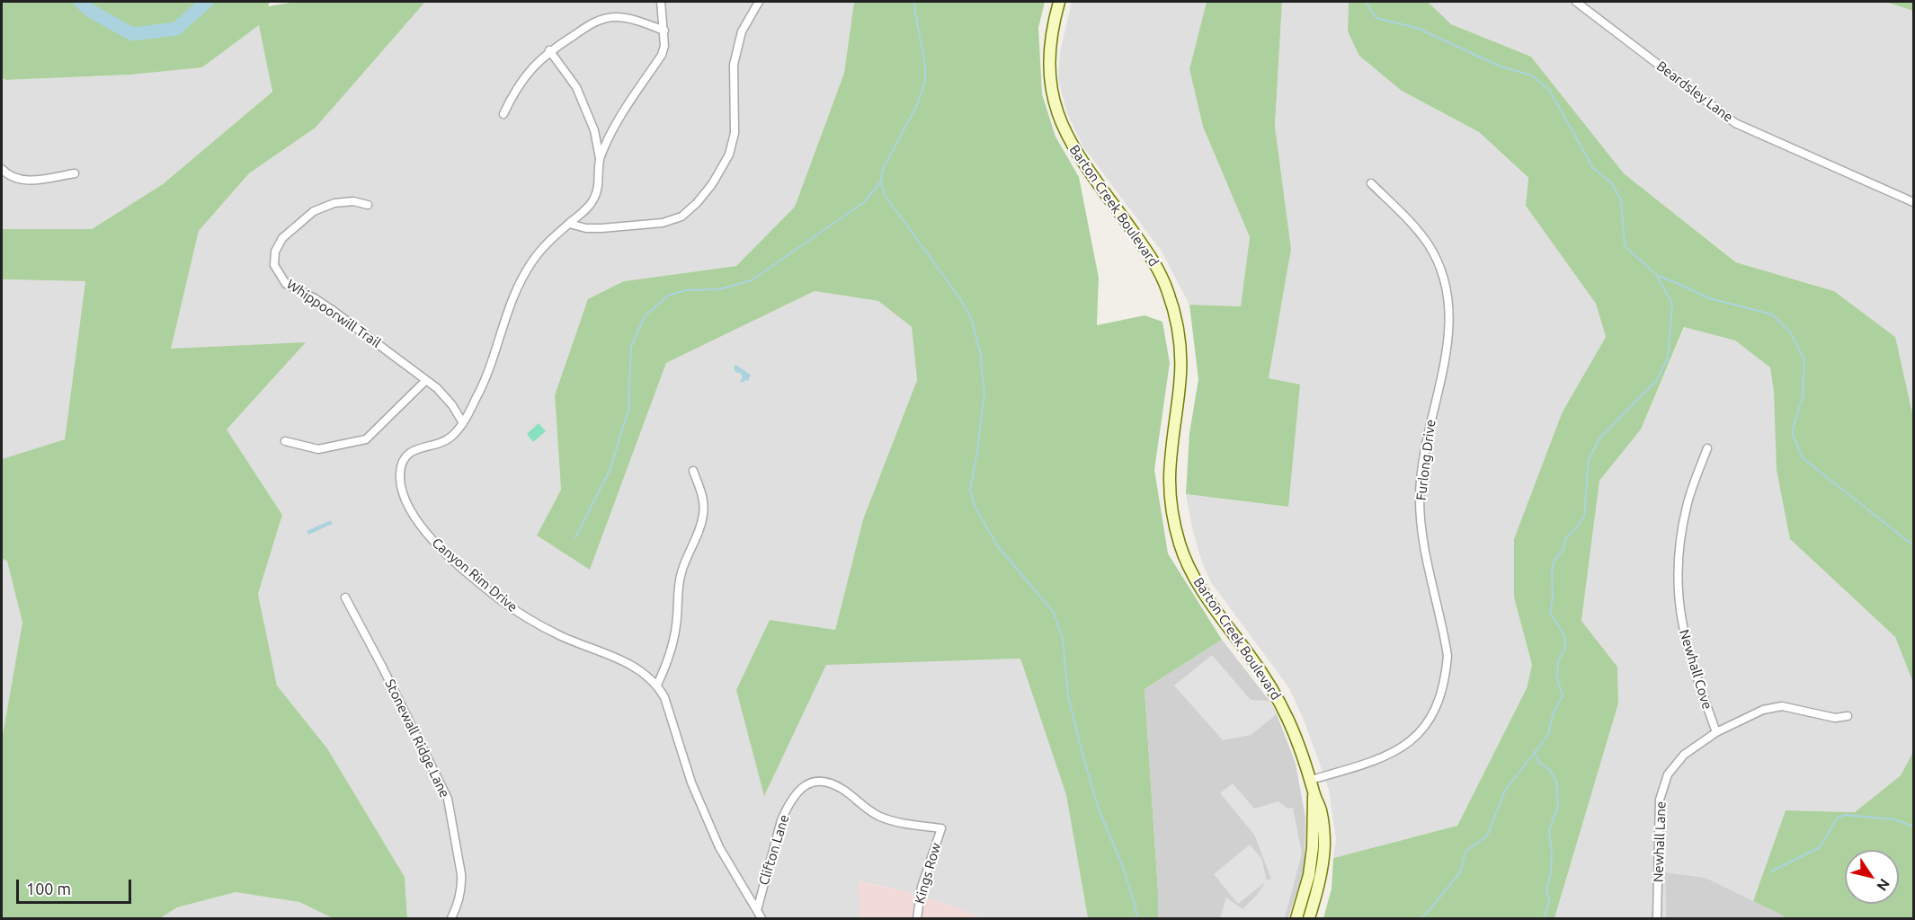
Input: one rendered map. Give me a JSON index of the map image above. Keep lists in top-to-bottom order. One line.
{"streets":{"street":["Beardsley Lane","Barton Creek Boulevard","Whippoorwill Trail","Furlong Drive","Canyon Rim Drive","Newhall Cove","Stonewall Ridge Lane","Newhall Lane","Clifton Lane","Kings Row"]},"crossings":[["Barton Creek Boulevard","Furlong Drive"],["Whippoorwill Trail","Canyon Rim Drive"],["Canyon Rim Drive","Clifton Lane"],["Newhall Cove","Newhall Lane"],["Clifton Lane","Kings Row"]],"scale_bar":"100 m","north":"bottom right"}
